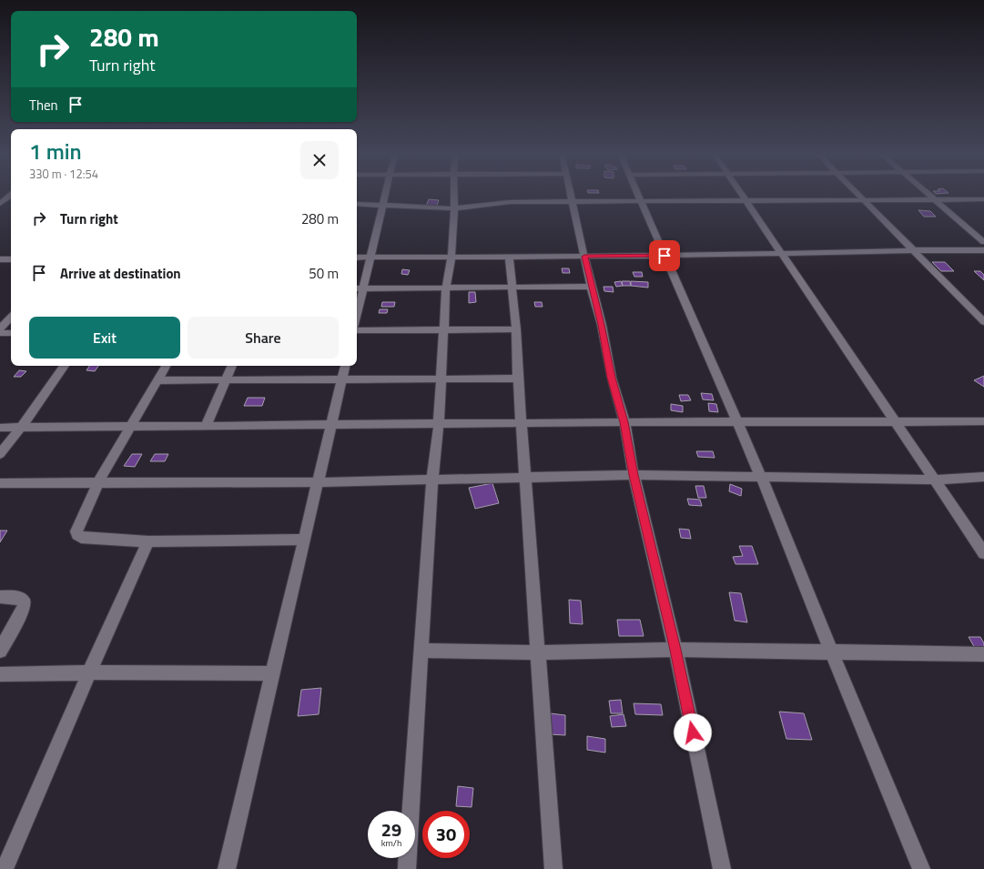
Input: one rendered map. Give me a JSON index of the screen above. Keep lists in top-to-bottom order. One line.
{"page":{"turn":["280 m","Turn right"],"then":"Then","heading":["1 min","330 m · 12:54"],"list":[{"name":"Turn right","value":"280 m"},{"name":"Arrive at destination","value":"50 m"}],"buttons":["Exit","Share"],"speed":"29 km/h","limit":"30"}}
